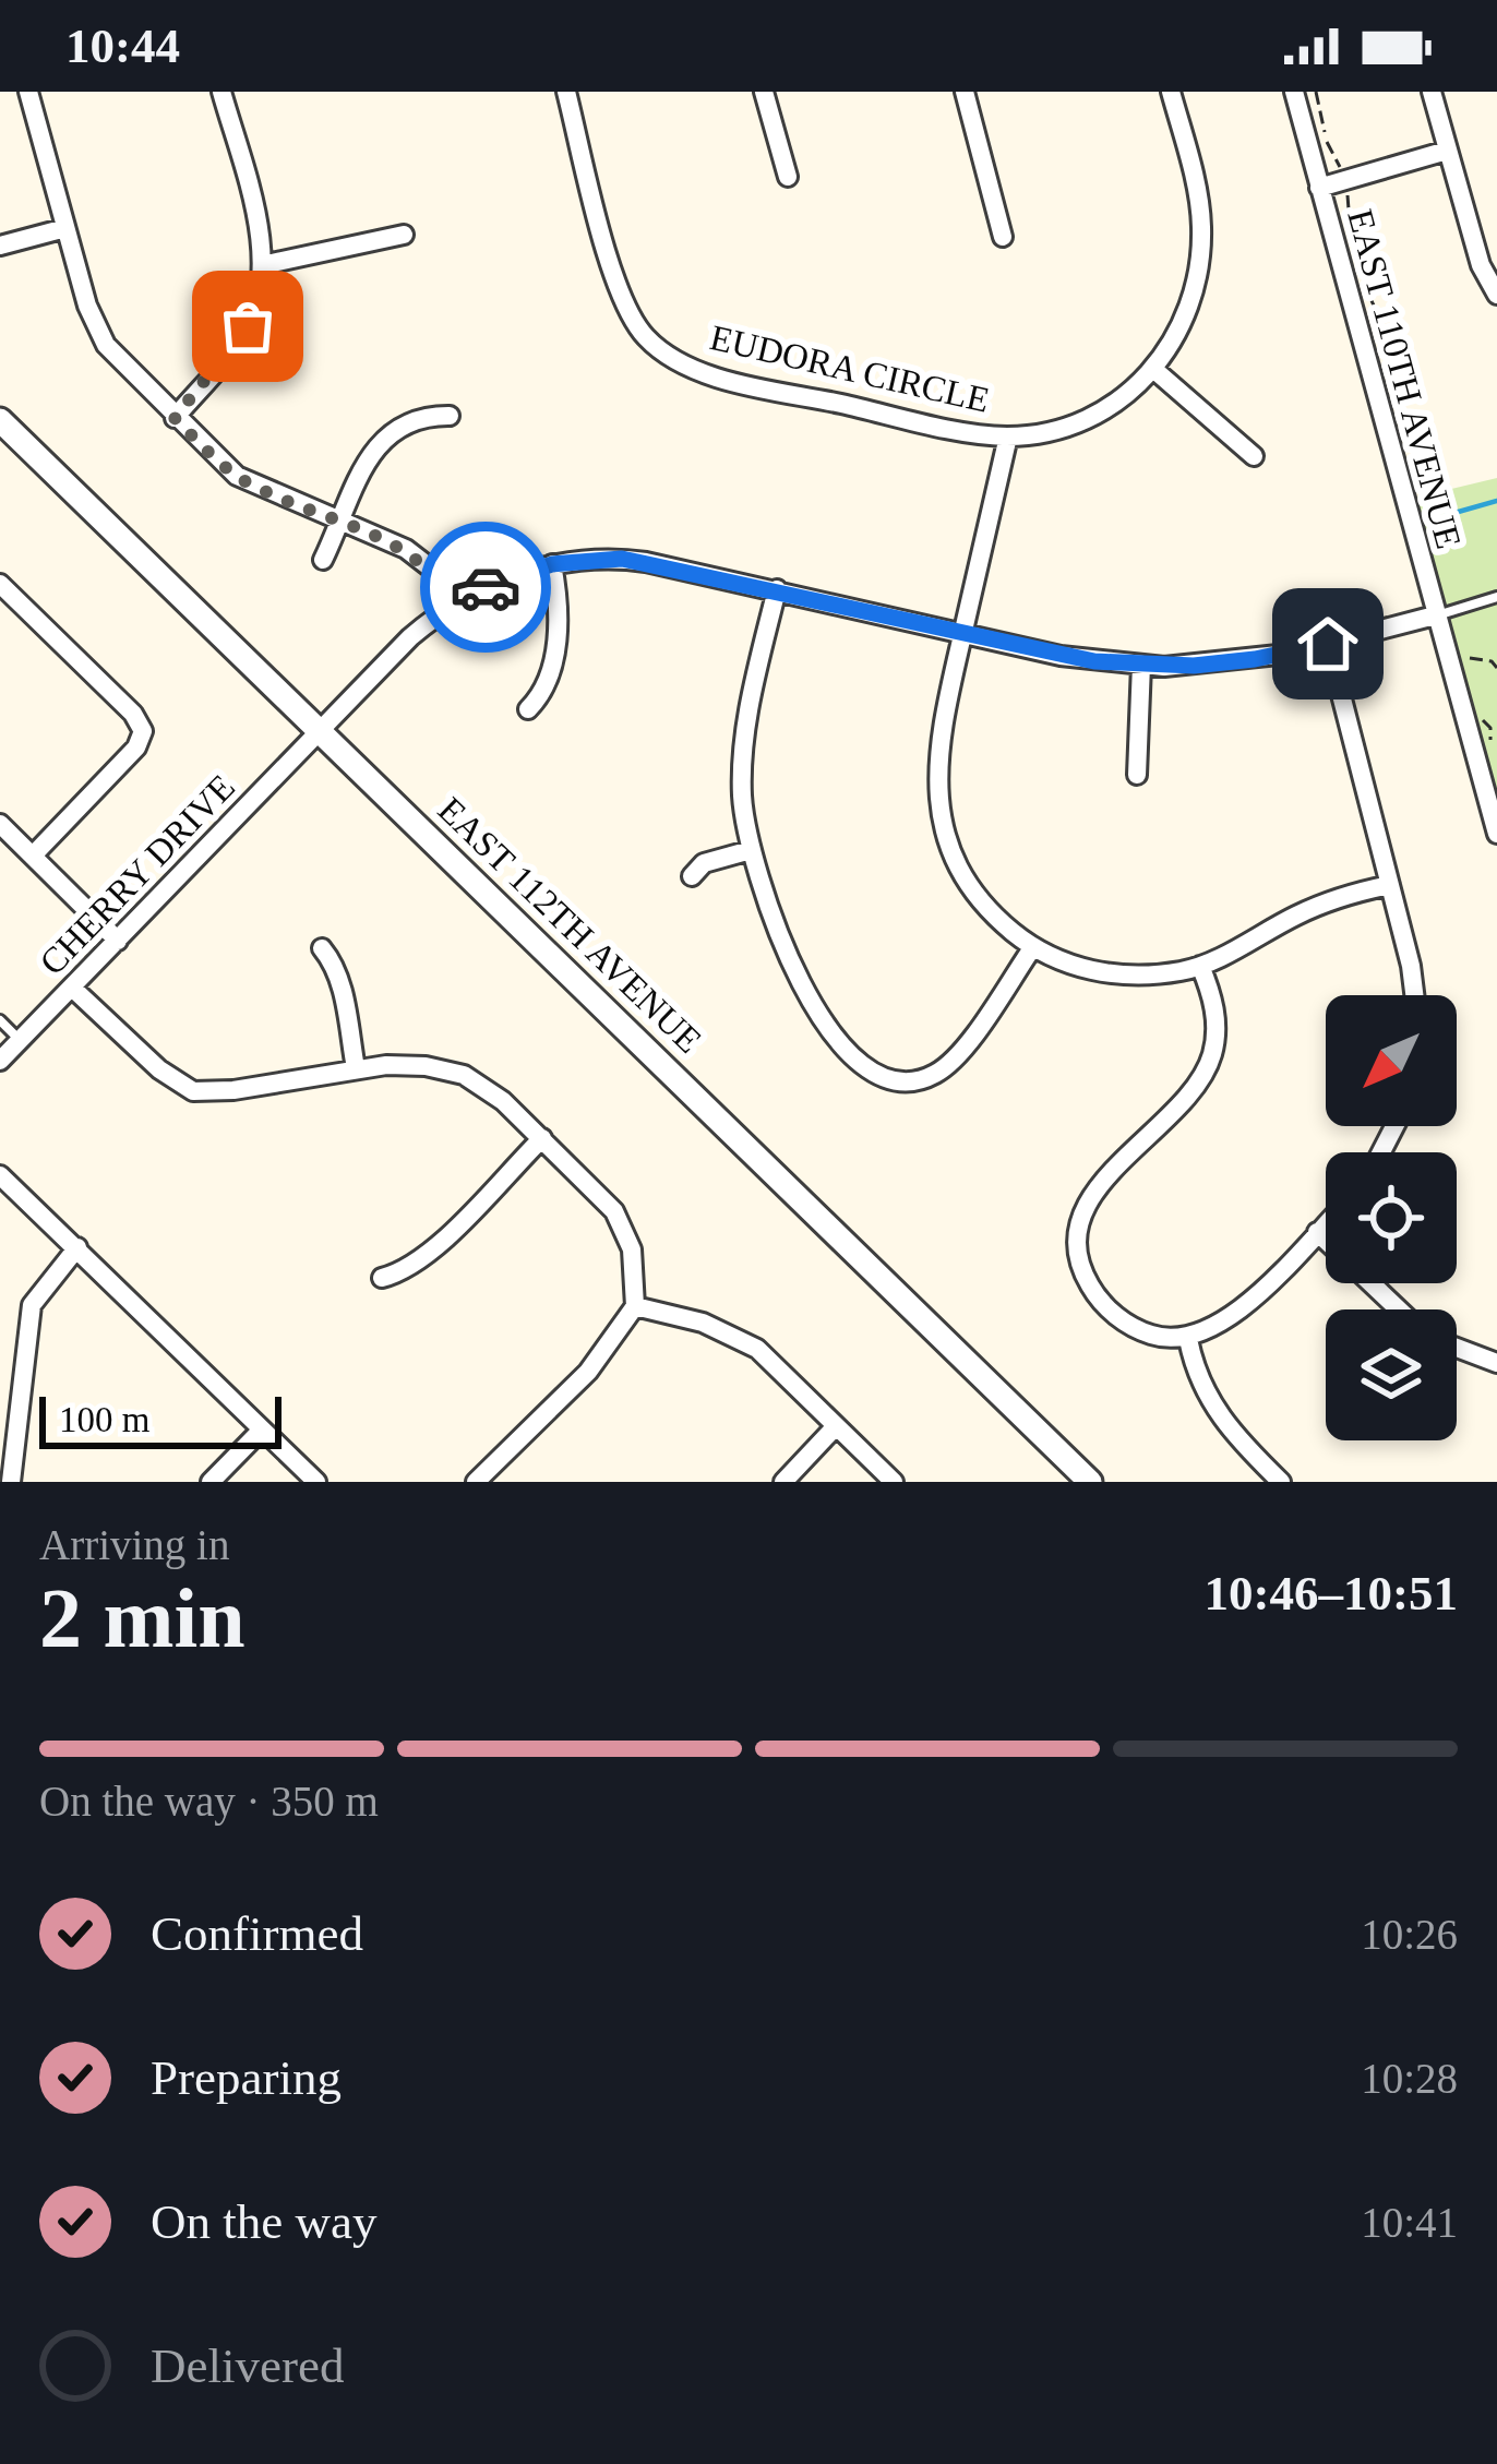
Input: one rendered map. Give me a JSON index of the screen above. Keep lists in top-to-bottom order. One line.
{"streets":{"street":["EUDORA CIRCLE","EAST 110TH AVENUE","CHERRY DRIVE","EAST 112TH AVENUE"]},"crossings":[["EAST 110TH AVENUE","CHERRY DRIVE"],["CHERRY DRIVE","EAST 112TH AVENUE"]],"scale_bar":"100 m","north":"bottom left","page":{"status":"10:44","scale":"100 m","heading":["2 min","Arriving in","10:46–10:51"],"bar":"On the way · 350 m","list":[["Confirmed","10:26"],["Preparing","10:28"],["On the way","10:41"],"Delivered"]}}
